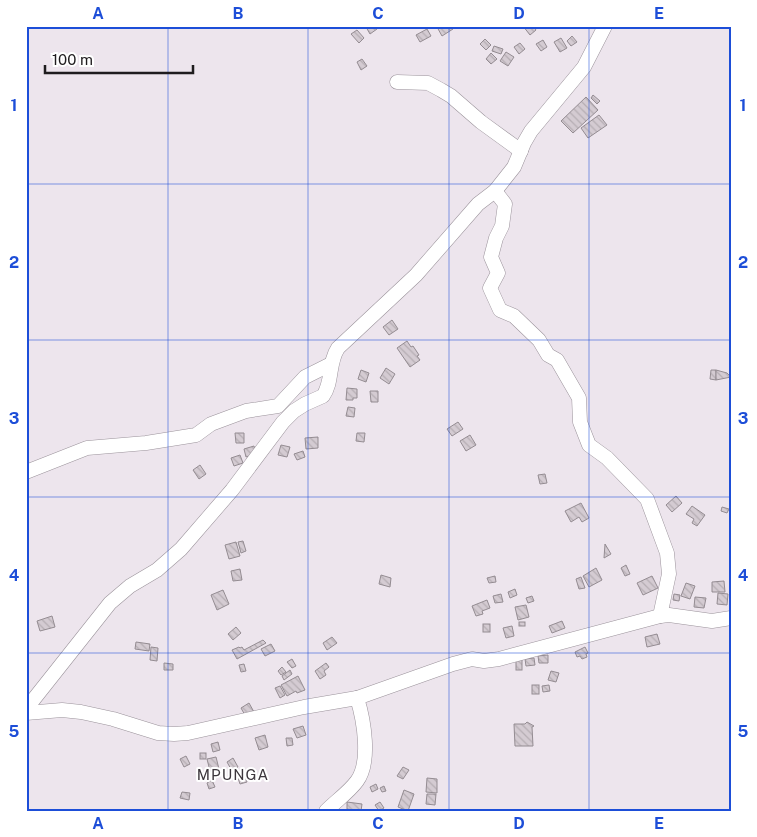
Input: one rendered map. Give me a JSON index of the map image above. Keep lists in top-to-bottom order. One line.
{"districts":["MPUNGA"],"scale_bar":"100 m","grid":{"columns":["A","B","C","D","E"],"rows":["1","2","3","4","5"]}}
